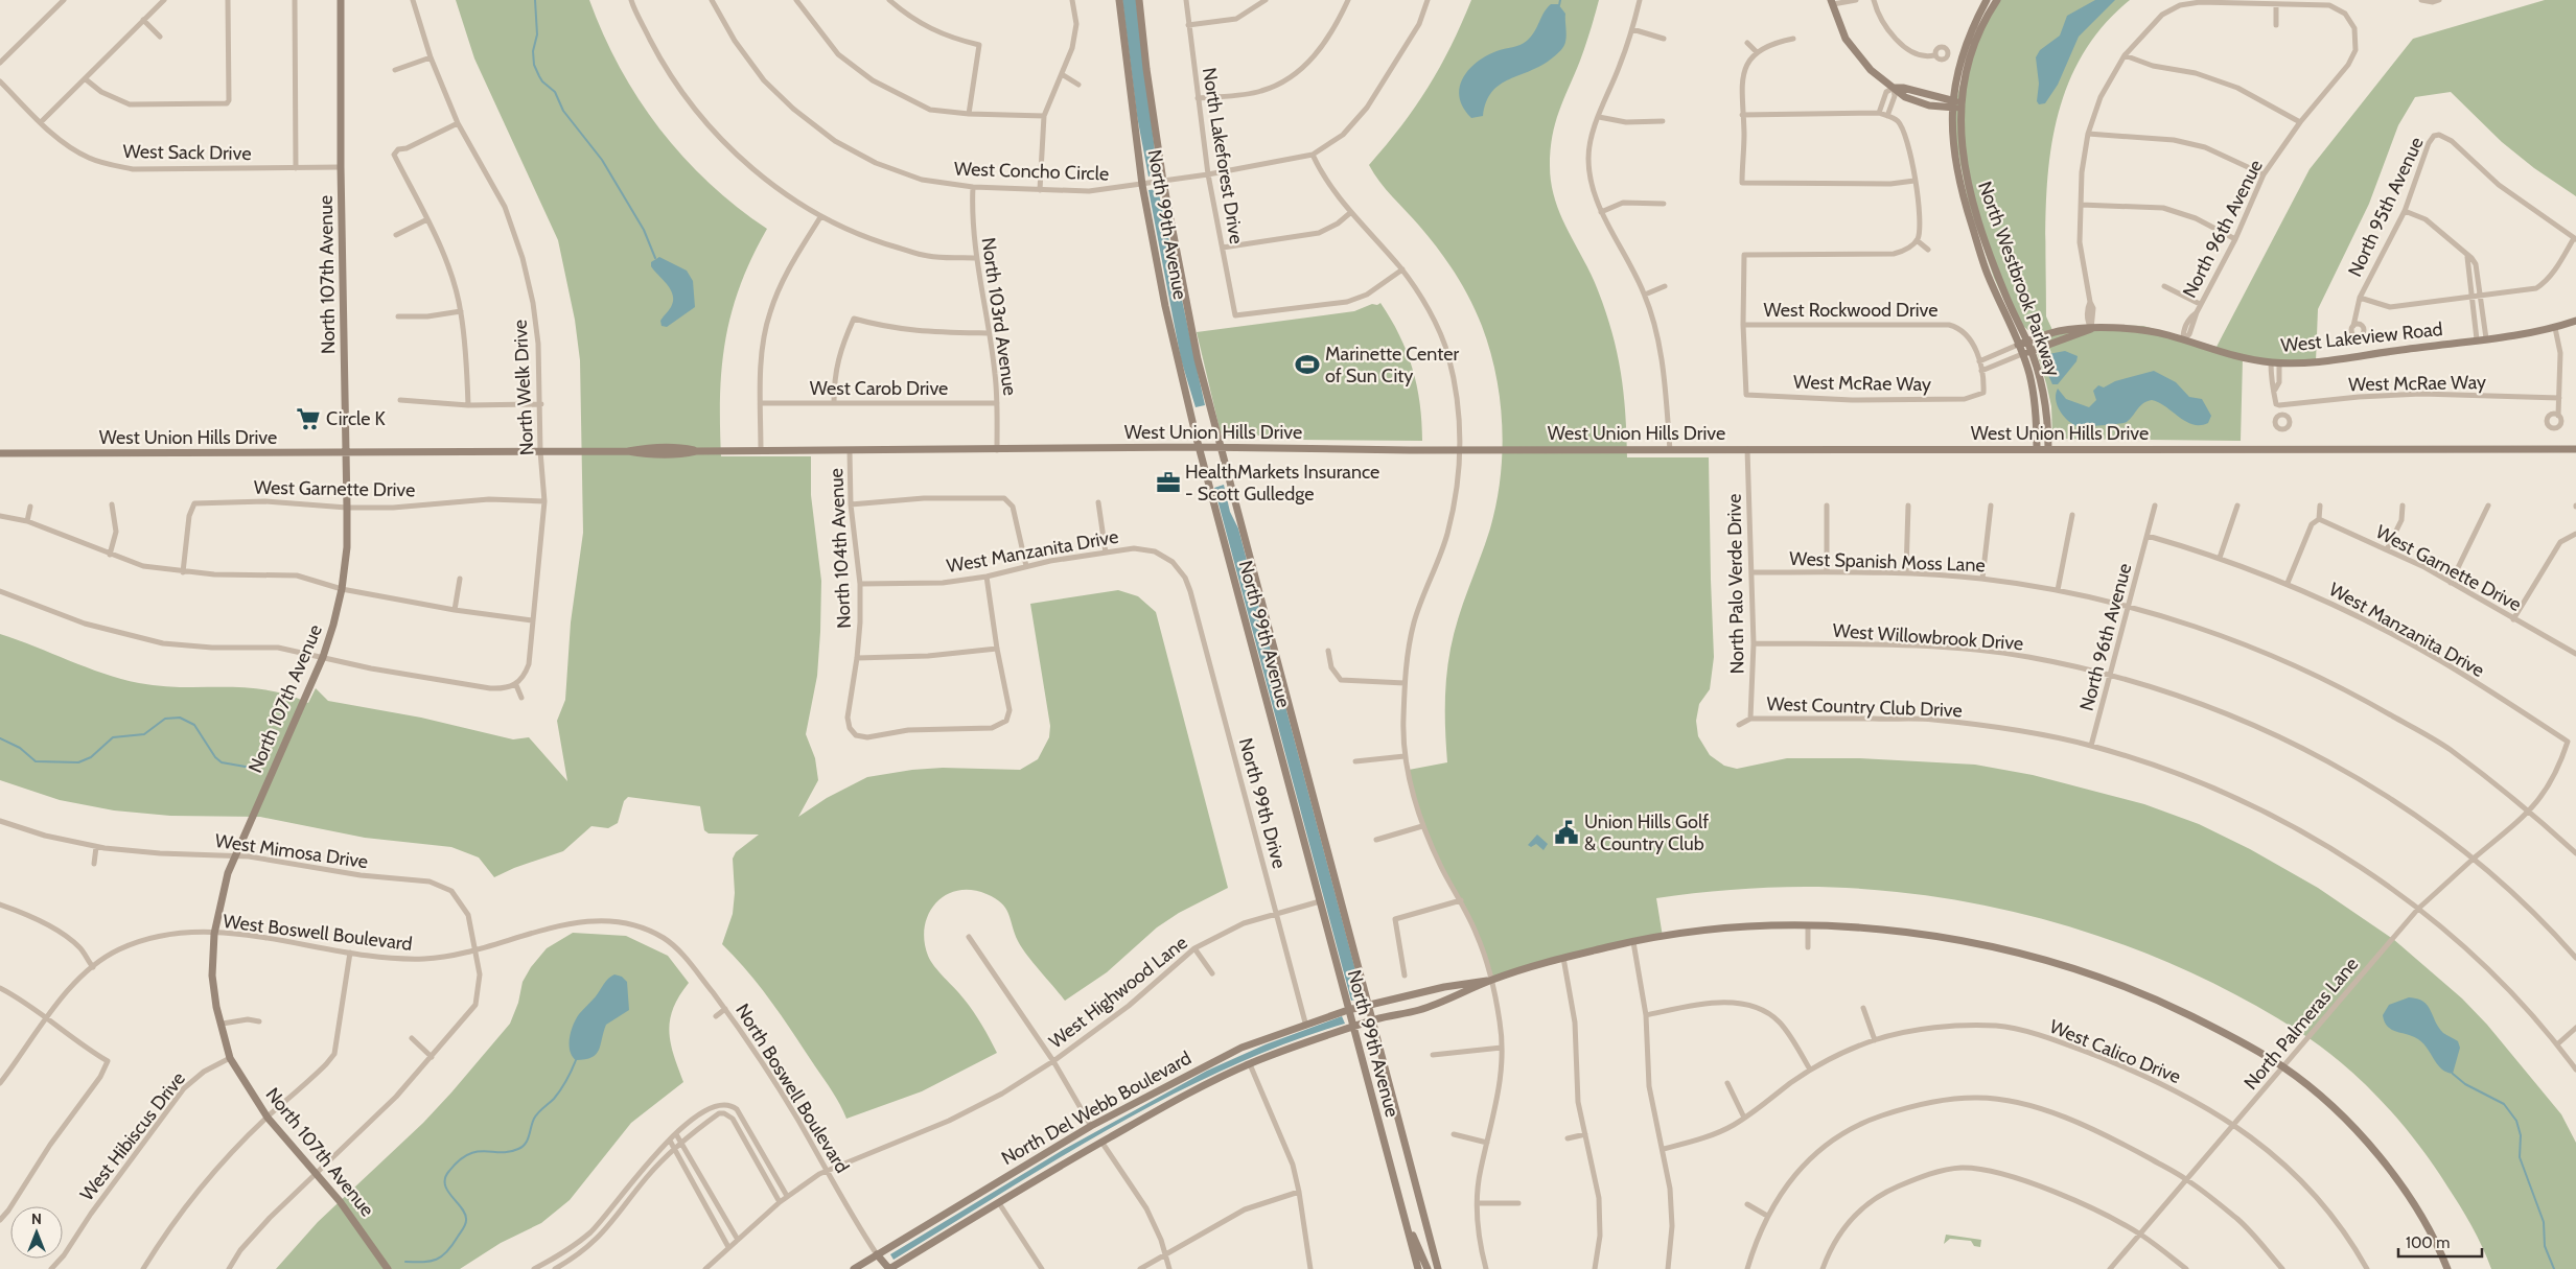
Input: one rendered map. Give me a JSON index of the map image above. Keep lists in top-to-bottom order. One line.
{"streets":{"main road":["North 99th Avenue","North 107th Avenue","North Westbrook Parkway","West Lakeview Road","West Union Hills Drive","North Boswell Boulevard","North Del Webb Boulevard"],"street":["West Sack Drive","North Lakeforest Drive","West Concho Circle","North 95th Avenue","North 96th Avenue","West Rockwood Drive","North 103rd Avenue","West McRae Way","North Welk Drive","West Carob Drive","West Garnette Drive","North 104th Avenue","West Manzanita Drive","West Spanish Moss Lane","North Palo Verde Drive","West Willowbrook Drive","West Country Club Drive","North 99th Drive","West Mimosa Drive","West Boswell Boulevard","West Highwood Lane","North Palmeras Lane","West Calico Drive","West Hibiscus Drive"]},"crossings":[["West Sack Drive","North 107th Avenue"],["North Lakeforest Drive","West Concho Circle"],["West Concho Circle","North 99th Avenue"],["West Concho Circle","North 103rd Avenue"],["North 99th Avenue","West Union Hills Drive"],["North 99th Avenue","West Highwood Lane"],["North 99th Avenue","North Del Webb Boulevard"],["North 96th Avenue","West Lakeview Road"],["North 96th Avenue","West Manzanita Drive"],["North 96th Avenue","West Spanish Moss Lane"],["North 96th Avenue","West Willowbrook Drive"],["North 96th Avenue","West Country Club Drive"],["North 107th Avenue","West Union Hills Drive"],["North 107th Avenue","West Garnette Drive"],["North 107th Avenue","West Mimosa Drive"],["North 107th Avenue","West Boswell Boulevard"],["North 107th Avenue","West Hibiscus Drive"],["North Westbrook Parkway","West Lakeview Road"],["North Westbrook Parkway","West Union Hills Drive"],["West Rockwood Drive","West Lakeview Road"],["West Rockwood Drive","West McRae Way"],["North 103rd Avenue","West Carob Drive"],["North 103rd Avenue","West Union Hills Drive"],["West Lakeview Road","West McRae Way"],["North Welk Drive","West Union Hills Drive"],["North Welk Drive","West Garnette Drive"],["West Union Hills Drive","North 104th Avenue"],["West Union Hills Drive","North Palo Verde Drive"],["North 104th Avenue","West Manzanita Drive"],["West Manzanita Drive","West Spanish Moss Lane"],["West Manzanita Drive","North 99th Drive"],["West Manzanita Drive","North Palmeras Lane"],["West Spanish Moss Lane","North Palo Verde Drive"],["West Spanish Moss Lane","North Palmeras Lane"],["North Palo Verde Drive","West Willowbrook Drive"],["North Palo Verde Drive","West Country Club Drive"],["West Willowbrook Drive","North Palmeras Lane"],["West Country Club Drive","North Palmeras Lane"],["North 99th Drive","West Highwood Lane"],["North 99th Drive","North Del Webb Boulevard"],["West Mimosa Drive","West Boswell Boulevard"],["West Mimosa Drive","North Boswell Boulevard"],["West Boswell Boulevard","North Boswell Boulevard"],["West Highwood Lane","North Boswell Boulevard"],["North Palmeras Lane","West Calico Drive"],["North Boswell Boulevard","North Del Webb Boulevard"]],"places":{"sports":["Marinette Center of Sun City"],"supermarket":["Circle K"],"office":["HealthMarkets Insurance - Scott Gulledge"],"public building":["Union Hills Golf & Country Club"]},"scale_bar":"100 m","north":"top"}
